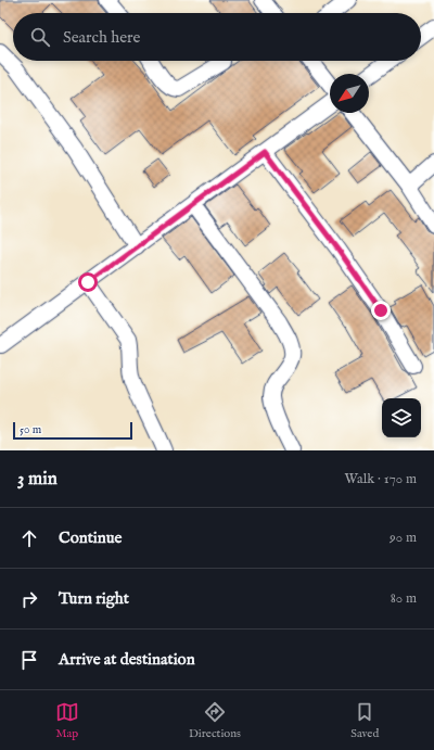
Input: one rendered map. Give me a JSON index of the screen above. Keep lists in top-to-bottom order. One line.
{"scale_bar":"50 m","north":"bottom left","page":{"search":"Search here","scale":"50 m","heading":["3 min","Walk · 170 m"],"list":[["Continue","90 m"],["Turn right","80 m"],"Arrive at destination"],"nav":["Map","Directions","Saved"]}}
